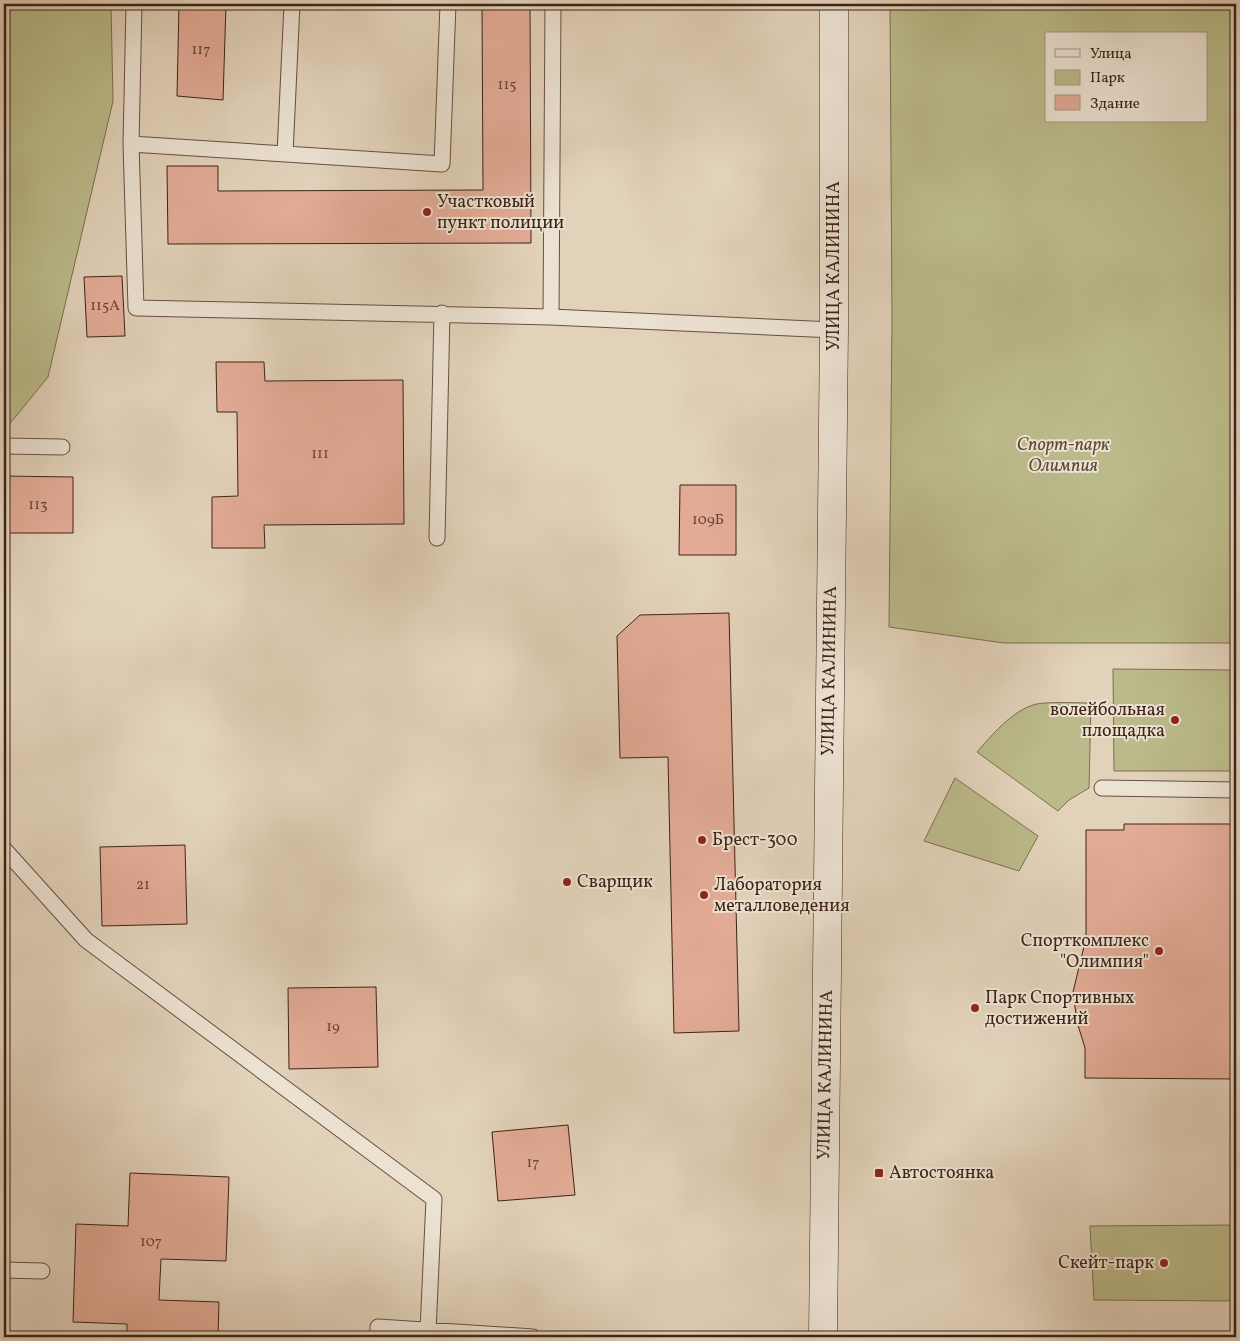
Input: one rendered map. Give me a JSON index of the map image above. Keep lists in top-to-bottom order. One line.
{"streets":{"main road":["УЛИЦА КАЛИНИНА"]},"parks":["Спорт-парк Олимпия"],"places":{"other":["Участковый пункт полиции","волейбольная площадка","Брест-300","Сварщик","Лаборатория металловедения","Спорткомплекс \"Олимпия\"","Парк Спортивных достижений","Скейт-парк"],"transit":["Автостоянка"]},"house_numbers":["117","115","115А","111","113","109Б","21","19","17","107"],"legend":["Улица","Парк","Здание"]}
